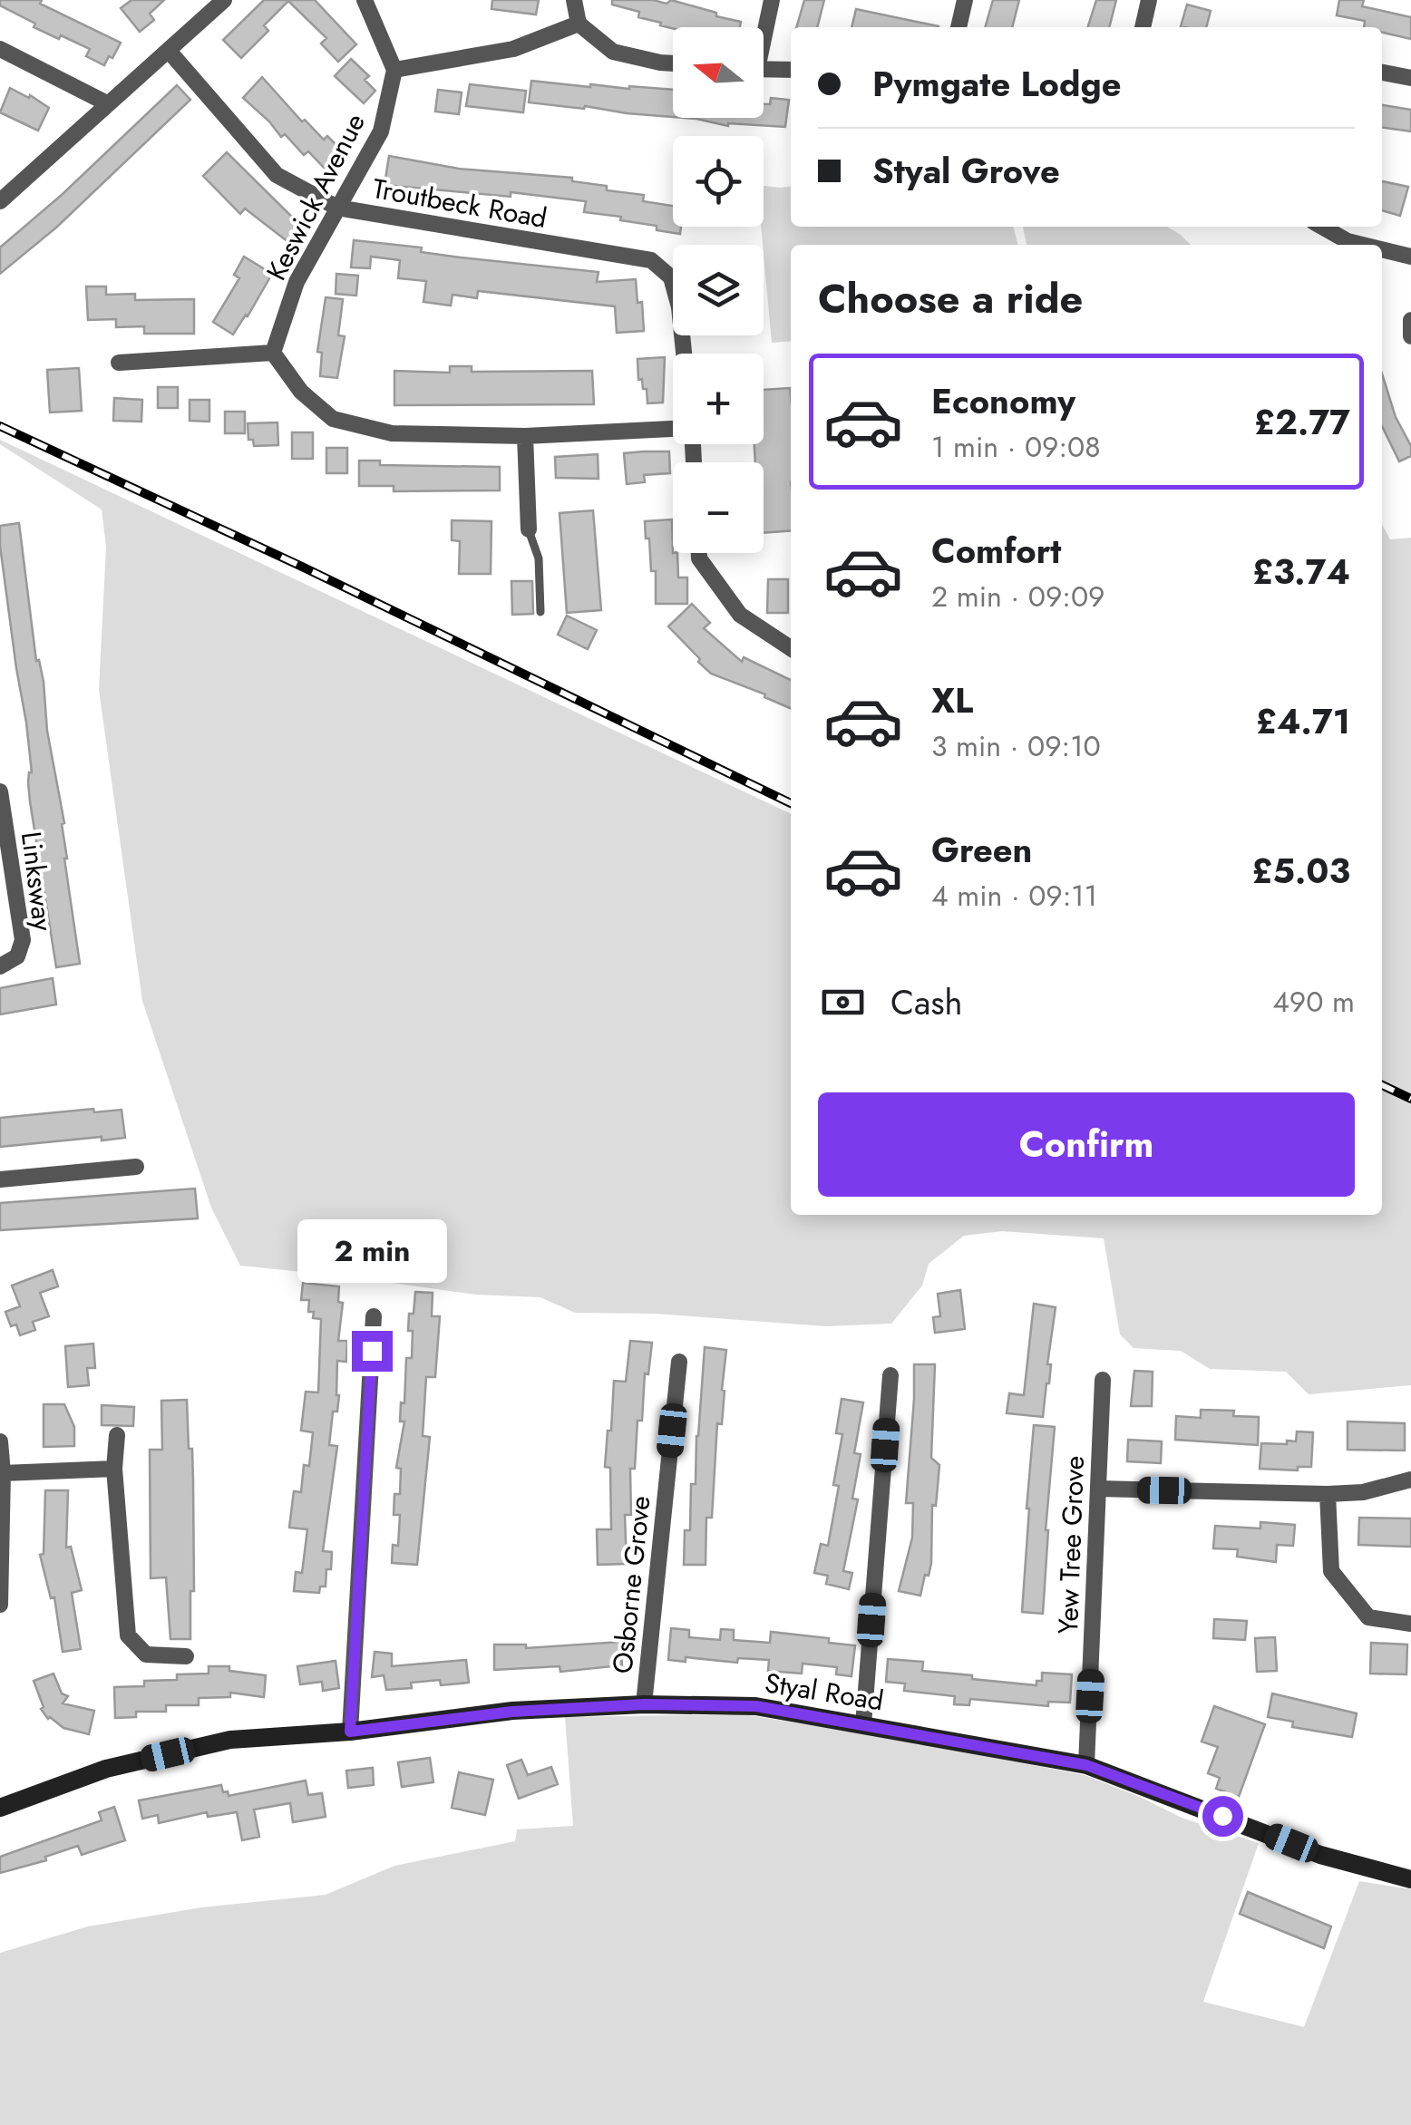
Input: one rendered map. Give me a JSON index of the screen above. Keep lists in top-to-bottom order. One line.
{"streets":{"main road":["Styal Road"],"street":["Keswick Avenue","Troutbeck Road","Linksway","Yew Tree Grove","Osborne Grove"]},"crossings":[["Keswick Avenue","Troutbeck Road"],["Yew Tree Grove","Styal Road"],["Osborne Grove","Styal Road"]],"north":"left","page":{"map_buttons":["+","−"],"banner":["Pymgate Lodge","Styal Grove"],"heading":"Choose a ride","list":[{"name":"Economy","note":"1 min · 09:08","value":"£2.77"},{"name":"Comfort","note":"2 min · 09:09","value":"£3.74"},{"name":"XL","note":"3 min · 09:10","value":"£4.71"},{"name":"Green","note":"4 min · 09:11","value":"£5.03"}],"pay":["Cash","490 m"],"buttons":"Confirm","bubble":"2 min"}}
